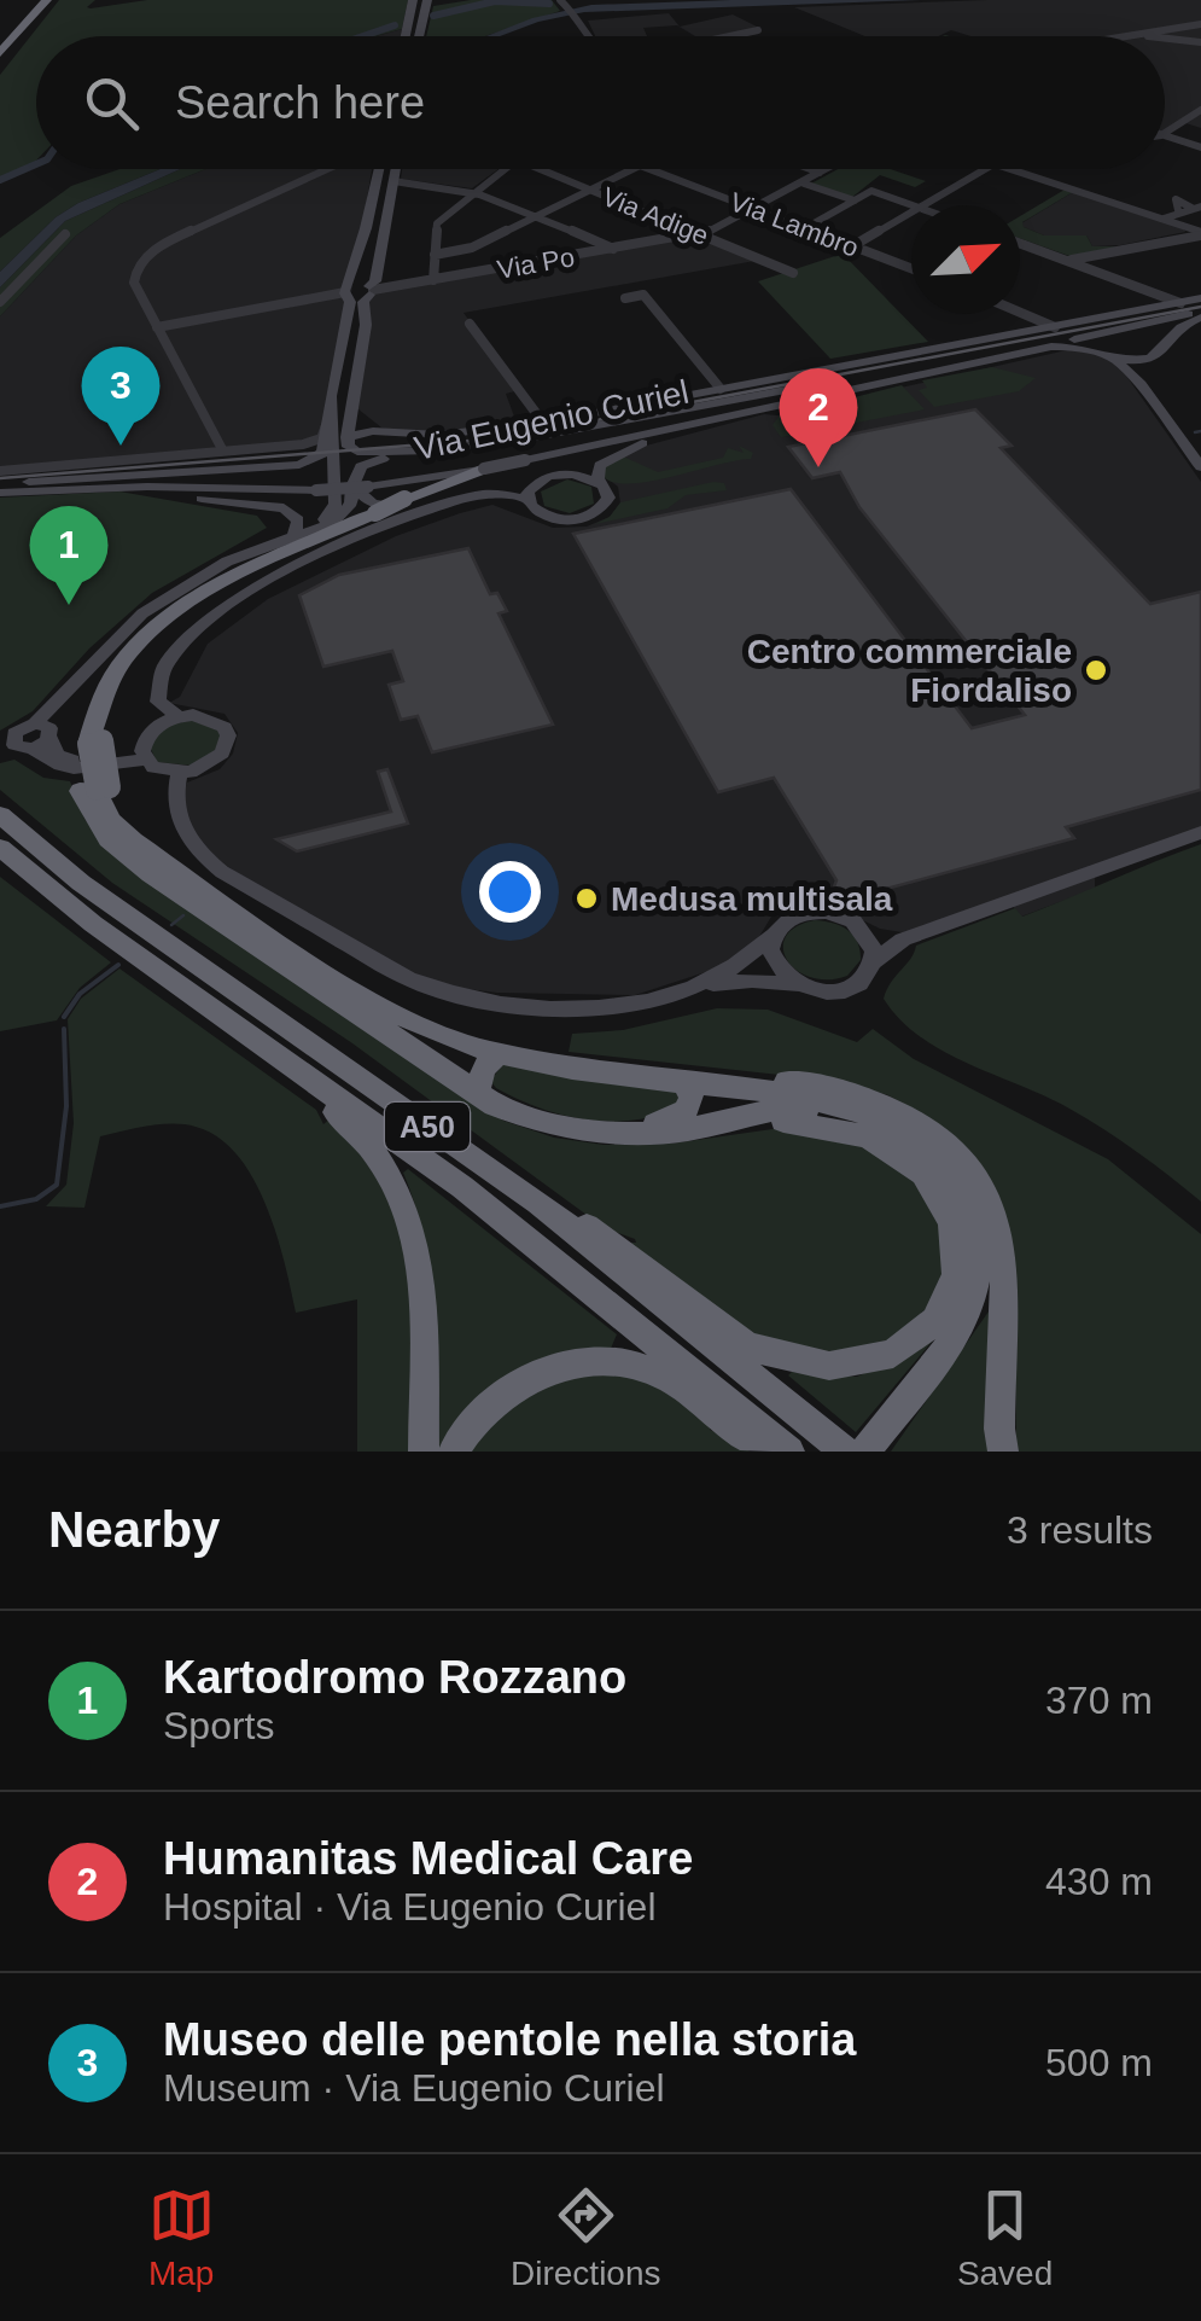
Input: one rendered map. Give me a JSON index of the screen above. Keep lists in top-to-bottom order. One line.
{"streets":{"highway":["A50"],"main road":["Via Eugenio Curiel"],"street":["Via Adige","Via Lambro","Via Po"]},"crossings":[["Via Adige","Via Po"]],"places":["Centro commerciale Fiordaliso","Medusa multisala"],"north":"top right","page":{"search":"Search here","pins":["3","2","1"],"heading":["Nearby","3 results"],"list":[{"mark":"1","name":"Kartodromo Rozzano","note":"Sports","value":"370 m"},{"mark":"2","name":"Humanitas Medical Care","note":"Hospital · Via Eugenio Curiel","value":"430 m"},{"mark":"3","name":"Museo delle pentole nella storia","note":"Museum · Via Eugenio Curiel","value":"500 m"}],"nav":["Map","Directions","Saved"]}}
